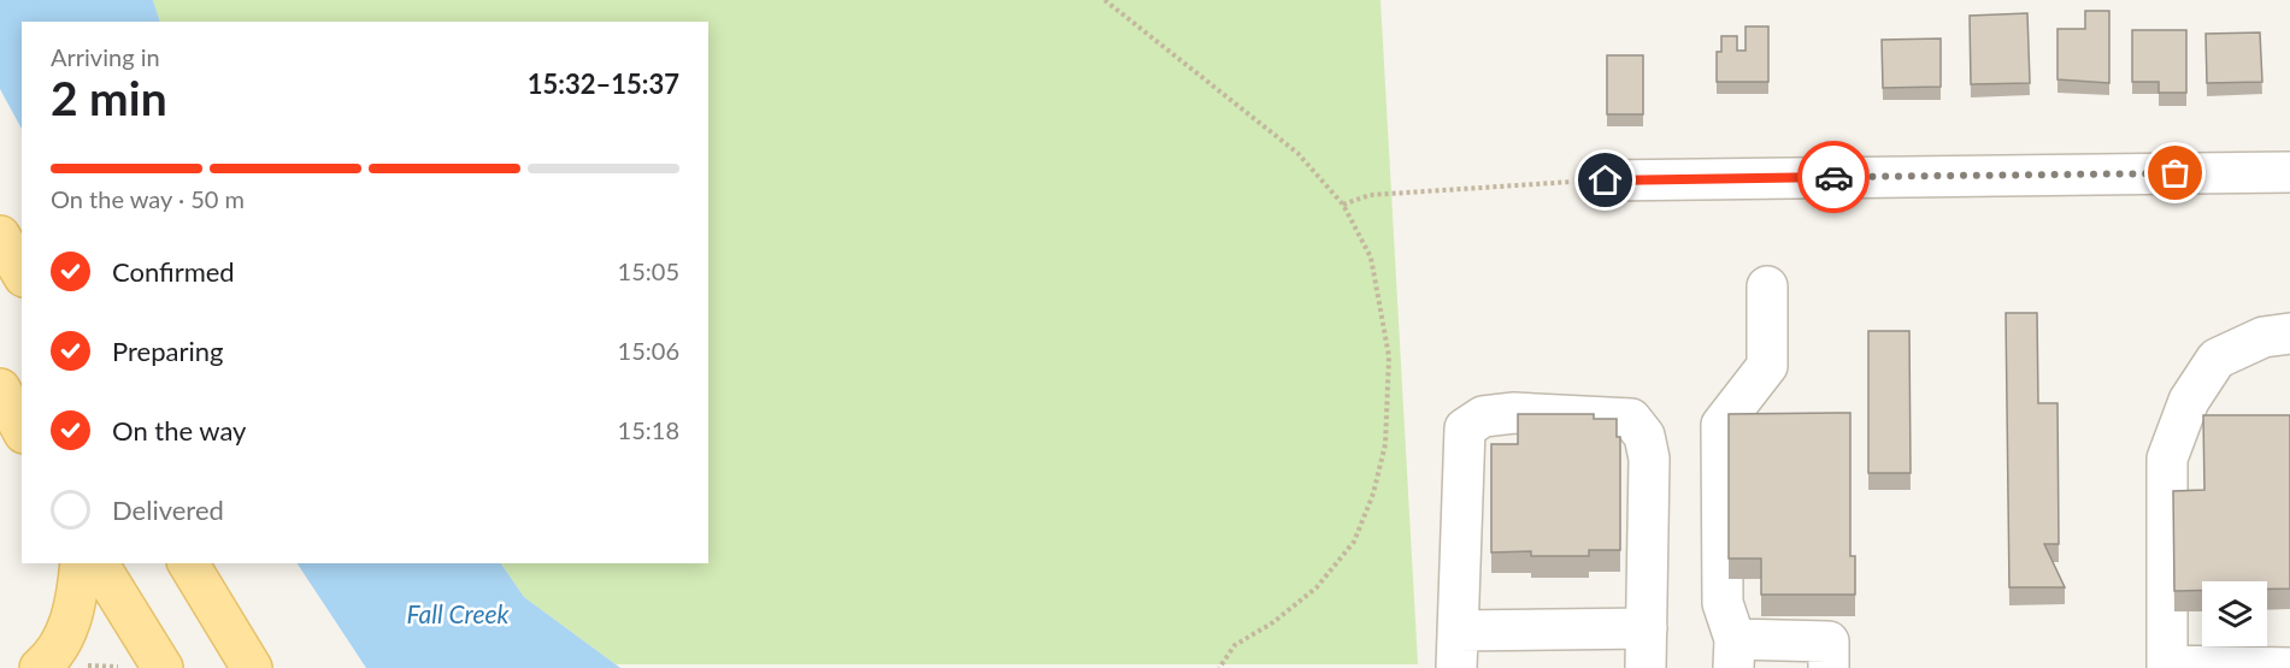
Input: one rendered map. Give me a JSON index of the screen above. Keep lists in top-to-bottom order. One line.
{"water":["Fall Creek"],"page":{"heading":["2 min","Arriving in","15:32–15:37"],"bar":"On the way · 50 m","list":[["Confirmed","15:05"],["Preparing","15:06"],["On the way","15:18"],"Delivered"]}}
